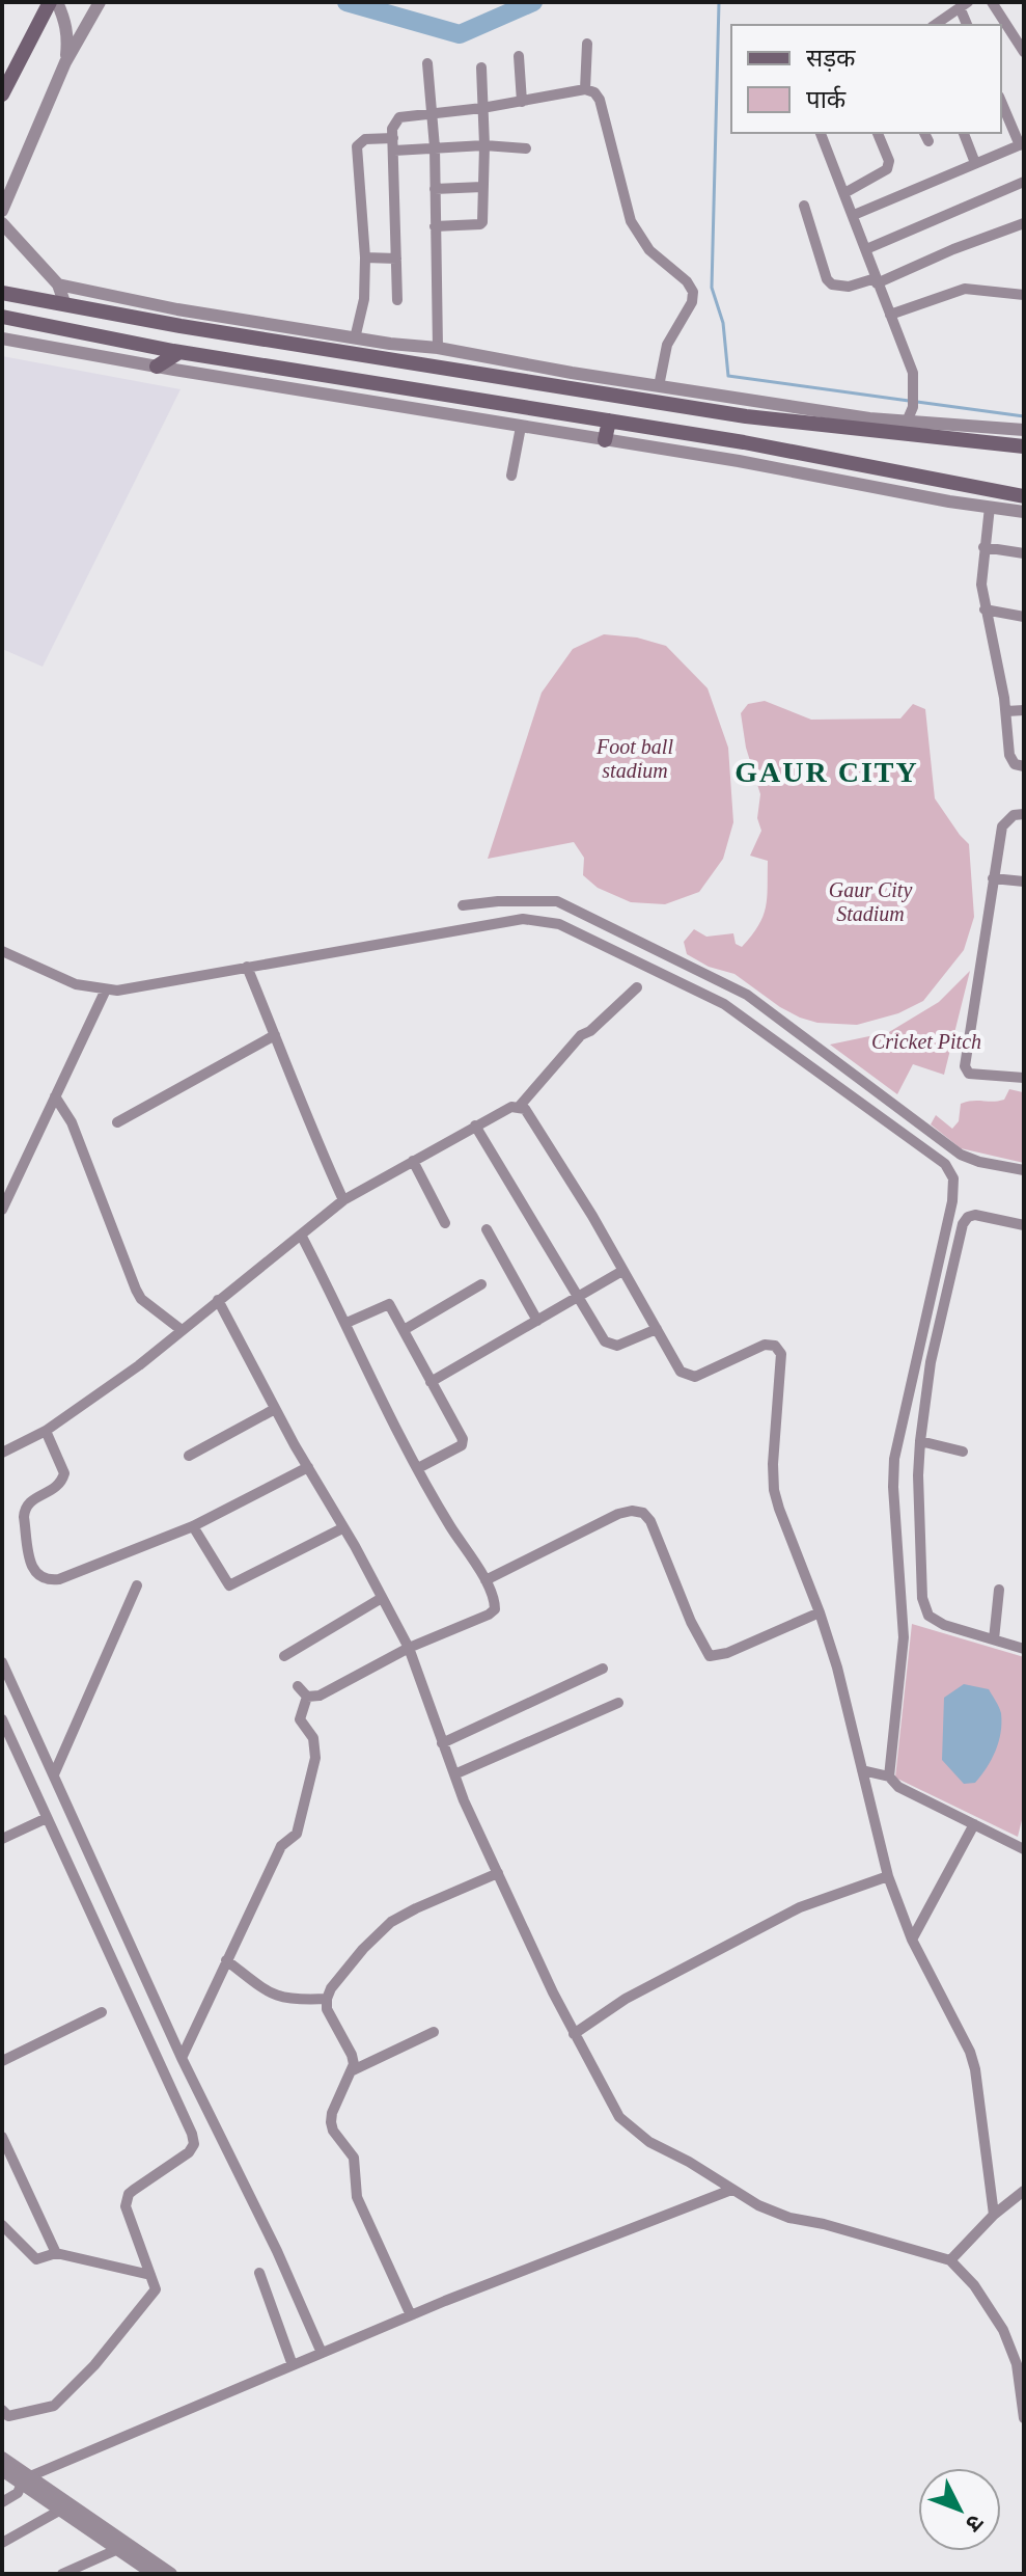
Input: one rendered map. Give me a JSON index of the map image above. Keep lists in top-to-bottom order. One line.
{"districts":["GAUR CITY"],"parks":["Foot ball stadium","Gaur City Stadium","Cricket Pitch"],"legend":["सड़क","पार्क"],"north":"bottom right"}
